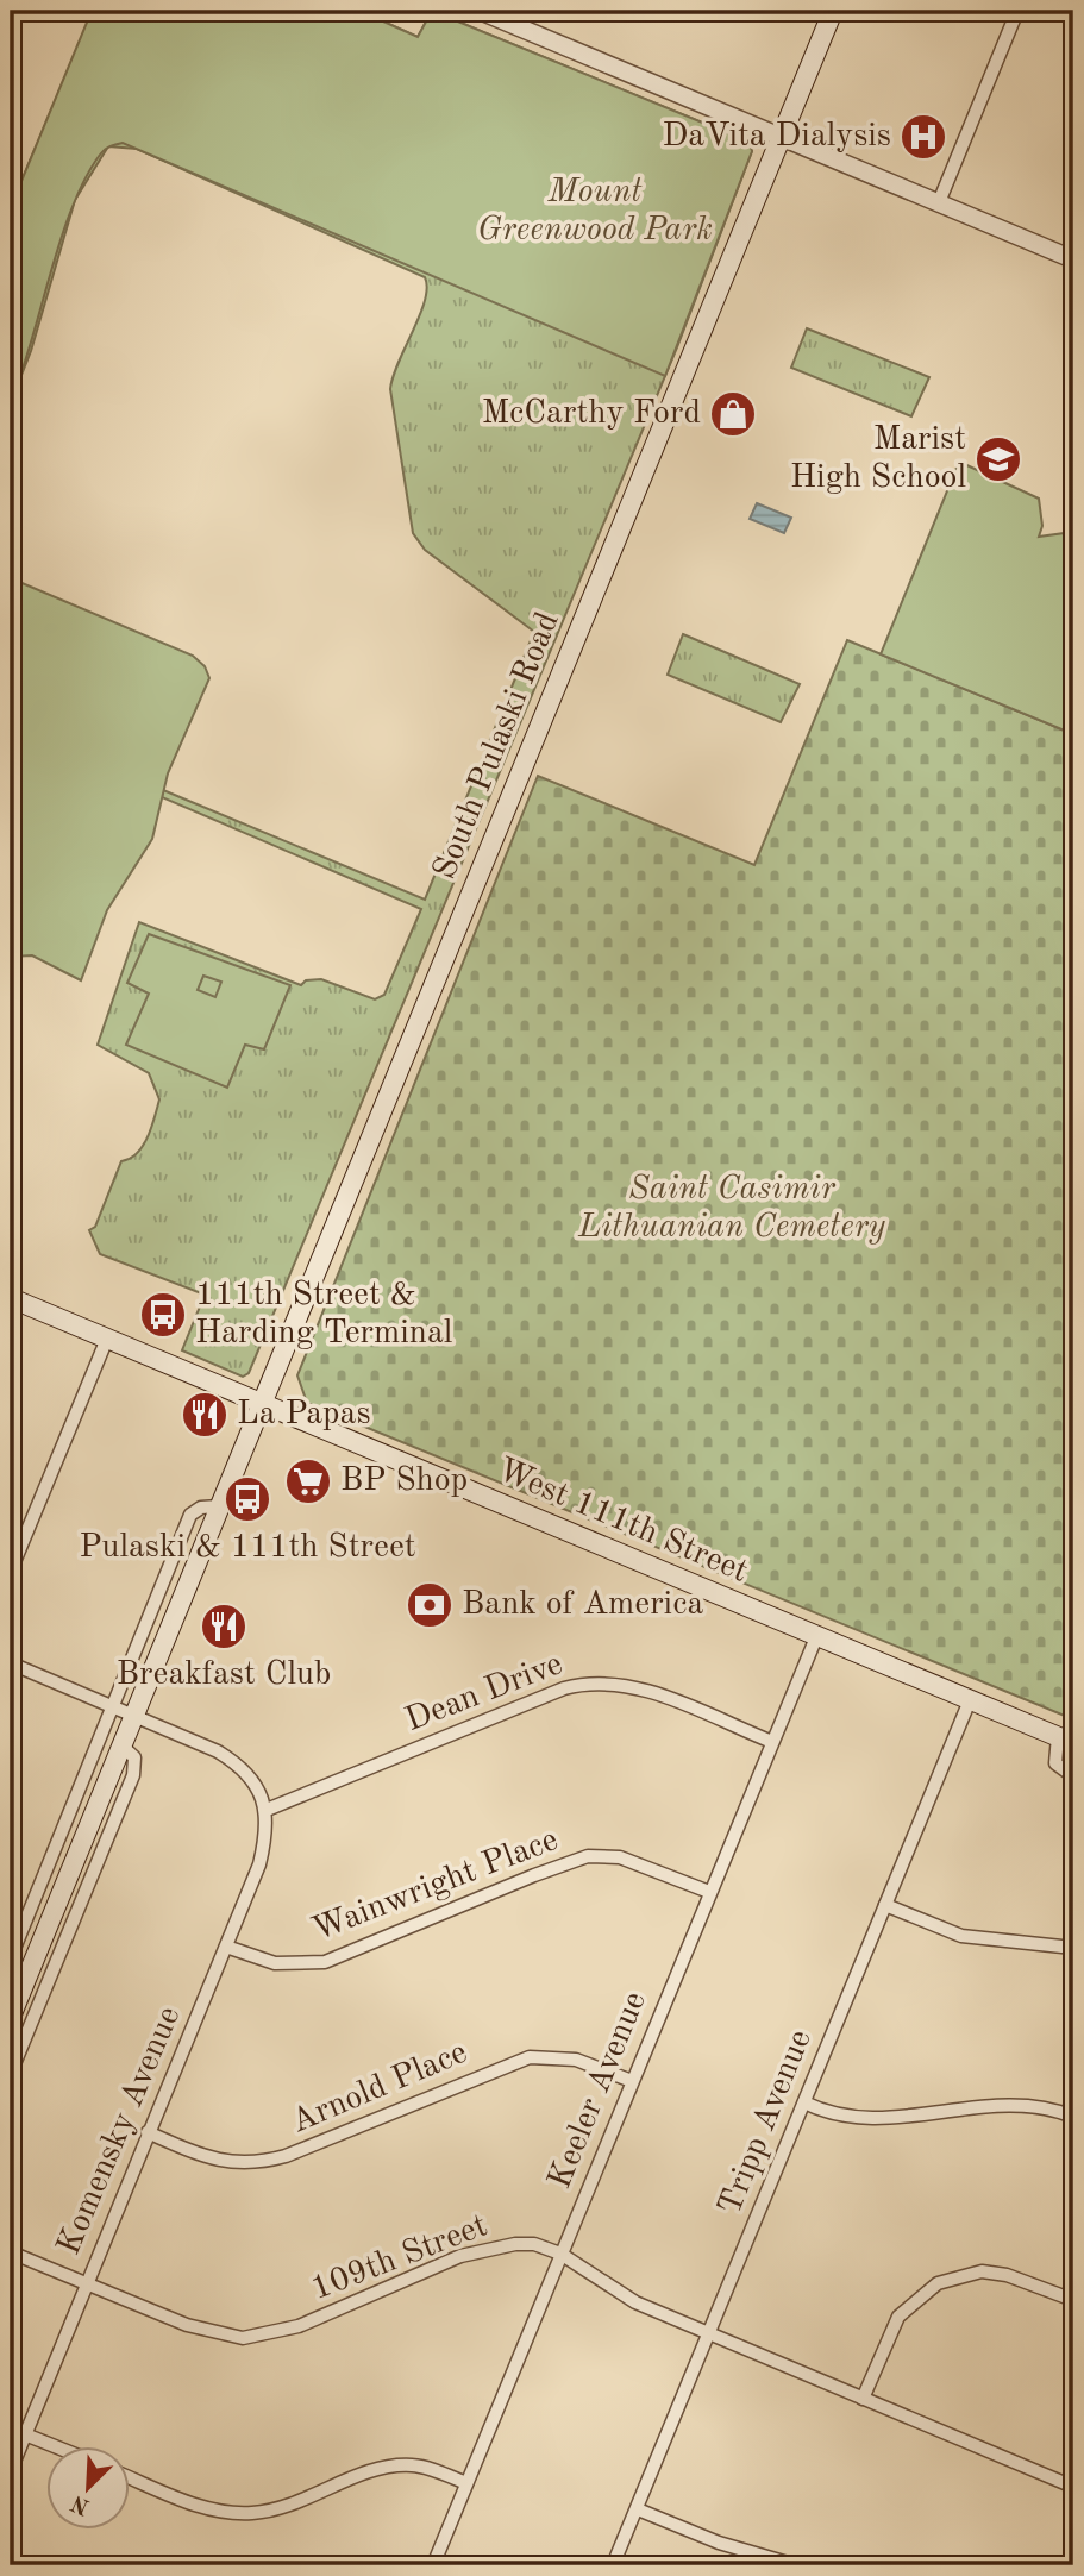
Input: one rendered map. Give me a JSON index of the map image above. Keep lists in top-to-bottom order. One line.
{"streets":{"main road":["South Pulaski Road","West 111th Street"],"street":["Dean Drive","Wainwright Place","Arnold Place","Keeler Avenue","Tripp Avenue","Komensky Avenue","109th Street"]},"crossings":[["South Pulaski Road","West 111th Street"],["West 111th Street","Keeler Avenue"],["West 111th Street","Tripp Avenue"],["Dean Drive","Keeler Avenue"],["Dean Drive","Komensky Avenue"],["Wainwright Place","Keeler Avenue"],["Wainwright Place","Komensky Avenue"],["Arnold Place","Keeler Avenue"],["Arnold Place","Komensky Avenue"],["Keeler Avenue","109th Street"],["Tripp Avenue","109th Street"],["Komensky Avenue","109th Street"]],"parks":["Mount Greenwood Park","Saint Casimir Lithuanian Cemetery"],"places":{"hospital":["DaVita Dialysis"],"shop":["McCarthy Ford"],"school or university":["Marist High School"],"bus stop":["111th Street & Harding Terminal","Pulaski & 111th Street"],"restaurant":["La Papas","Breakfast Club"],"supermarket":["BP Shop"],"bank":["Bank of America"]},"north":"bottom left"}
